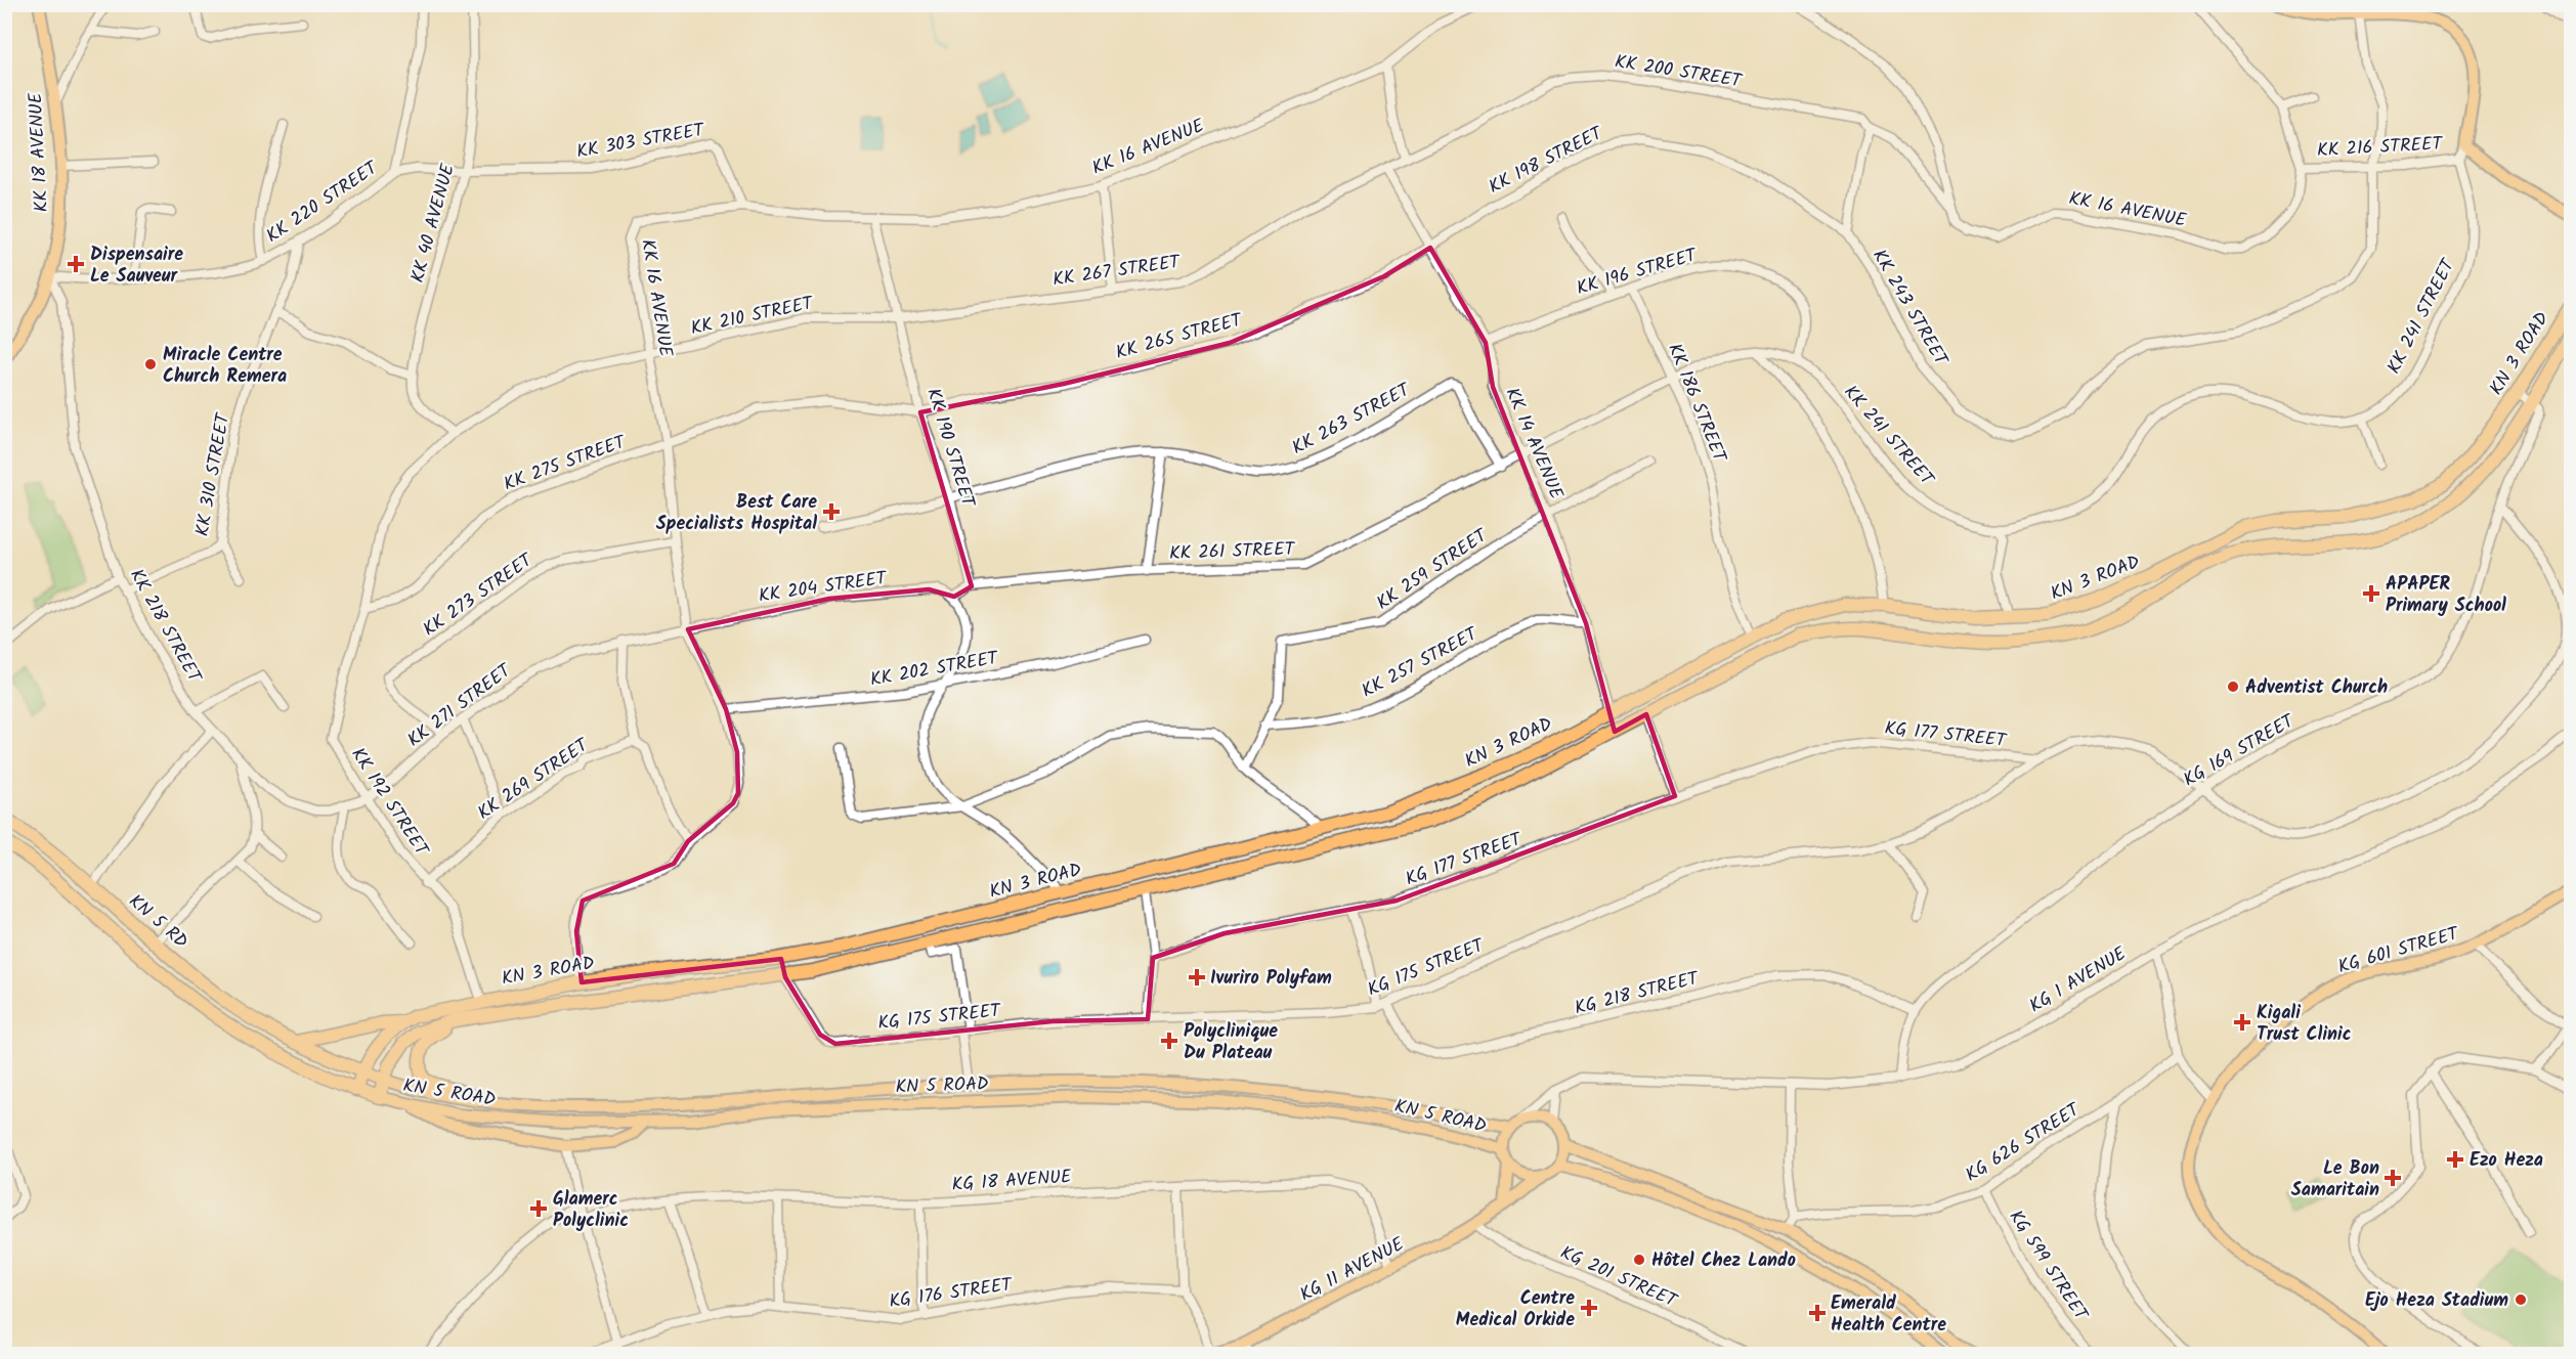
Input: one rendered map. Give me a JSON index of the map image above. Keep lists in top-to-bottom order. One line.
{"streets":{"highway":["KN 3 ROAD","KN 5 RD"],"main road":["KK 18 AVENUE","KG 601 STREET","KN 5 ROAD","KG 11 AVENUE"],"street":["KK 200 STREET","KK 303 STREET","KK 16 AVENUE","KK 216 STREET","KK 198 STREET","KK 220 STREET","KK 40 AVENUE","KK 267 STREET","KK 196 STREET","KK 243 STREET","KK 210 STREET","KK 241 STREET","KK 265 STREET","KK 186 STREET","KK 263 STREET","KK 14 AVENUE","KK 190 STREET","KK 275 STREET","KK 310 STREET","KK 261 STREET","KK 259 STREET","KK 204 STREET","KK 273 STREET","KK 218 STREET","KK 257 STREET","KK 202 STREET","KK 271 STREET","KG 177 STREET","KG 169 STREET","KK 269 STREET","KK 192 STREET","KG 175 STREET","KG 1 AVENUE","KG 218 STREET","KG 626 STREET","KG 18 AVENUE","KG 599 STREET","KG 201 STREET","KG 176 STREET"]},"crossings":[["KK 200 STREET","KK 16 AVENUE"],["KK 200 STREET","KK 267 STREET"],["KK 200 STREET","KK 14 AVENUE"],["KK 303 STREET","KK 16 AVENUE"],["KK 303 STREET","KK 220 STREET"],["KK 303 STREET","KK 40 AVENUE"],["KK 16 AVENUE","KK 216 STREET"],["KK 16 AVENUE","KK 210 STREET"],["KK 16 AVENUE","KN 3 ROAD"],["KK 16 AVENUE","KK 190 STREET"],["KK 16 AVENUE","KK 275 STREET"],["KK 16 AVENUE","KK 204 STREET"],["KK 16 AVENUE","KK 273 STREET"],["KK 16 AVENUE","KK 202 STREET"],["KK 16 AVENUE","KK 271 STREET"],["KK 216 STREET","KK 243 STREET"],["KK 216 STREET","KK 241 STREET"],["KK 18 AVENUE","KK 220 STREET"],["KK 18 AVENUE","KK 218 STREET"],["KK 198 STREET","KK 243 STREET"],["KK 198 STREET","KK 265 STREET"],["KK 198 STREET","KK 14 AVENUE"],["KK 220 STREET","KK 310 STREET"],["KK 220 STREET","KK 218 STREET"],["KK 267 STREET","KK 210 STREET"],["KK 267 STREET","KK 14 AVENUE"],["KK 267 STREET","KK 190 STREET"],["KK 196 STREET","KK 241 STREET"],["KK 196 STREET","KK 186 STREET"],["KK 196 STREET","KK 14 AVENUE"],["KK 210 STREET","KK 190 STREET"],["KK 210 STREET","KK 192 STREET"],["KK 265 STREET","KK 14 AVENUE"],["KK 265 STREET","KK 190 STREET"],["KK 265 STREET","KK 275 STREET"],["KN 3 ROAD","KK 186 STREET"],["KN 3 ROAD","KK 14 AVENUE"],["KN 3 ROAD","KG 169 STREET"],["KN 3 ROAD","KK 192 STREET"],["KN 3 ROAD","KG 175 STREET"],["KN 3 ROAD","KN 5 ROAD"],["KK 186 STREET","KK 261 STREET"],["KK 263 STREET","KK 190 STREET"],["KK 263 STREET","KK 261 STREET"],["KK 14 AVENUE","KK 261 STREET"],["KK 14 AVENUE","KK 259 STREET"],["KK 14 AVENUE","KK 257 STREET"],["KK 190 STREET","KK 275 STREET"],["KK 190 STREET","KK 261 STREET"],["KK 275 STREET","KK 192 STREET"],["KK 310 STREET","KK 218 STREET"],["KK 261 STREET","KK 204 STREET"],["KK 259 STREET","KK 257 STREET"],["KK 204 STREET","KK 271 STREET"],["KK 273 STREET","KK 271 STREET"],["KK 218 STREET","KK 271 STREET"],["KK 218 STREET","KK 192 STREET"],["KK 271 STREET","KK 192 STREET"],["KG 177 STREET","KG 175 STREET"],["KG 169 STREET","KG 1 AVENUE"],["KG 169 STREET","KG 218 STREET"],["KK 269 STREET","KK 192 STREET"],["KG 175 STREET","KG 218 STREET"],["KG 1 AVENUE","KN 5 ROAD"],["KG 1 AVENUE","KG 11 AVENUE"],["KN 5 ROAD","KG 11 AVENUE"],["KG 626 STREET","KG 599 STREET"],["KG 18 AVENUE","KG 11 AVENUE"],["KG 11 AVENUE","KG 201 STREET"]],"places":{"health":["Dispensaire Le Sauveur","Best Care Specialists Hospital","APAPER Primary School","Ivuriro Polyfam","Kigali Trust Clinic","Polyclinique Du Plateau","Ezo Heza","Le Bon Samaritain","Glamerc Polyclinic","Centre Medical Orkide","Emerald Health Centre"],"other":["Miracle Centre Church Remera","Adventist Church","Hôtel Chez Lando","Ejo Heza Stadium"]}}
